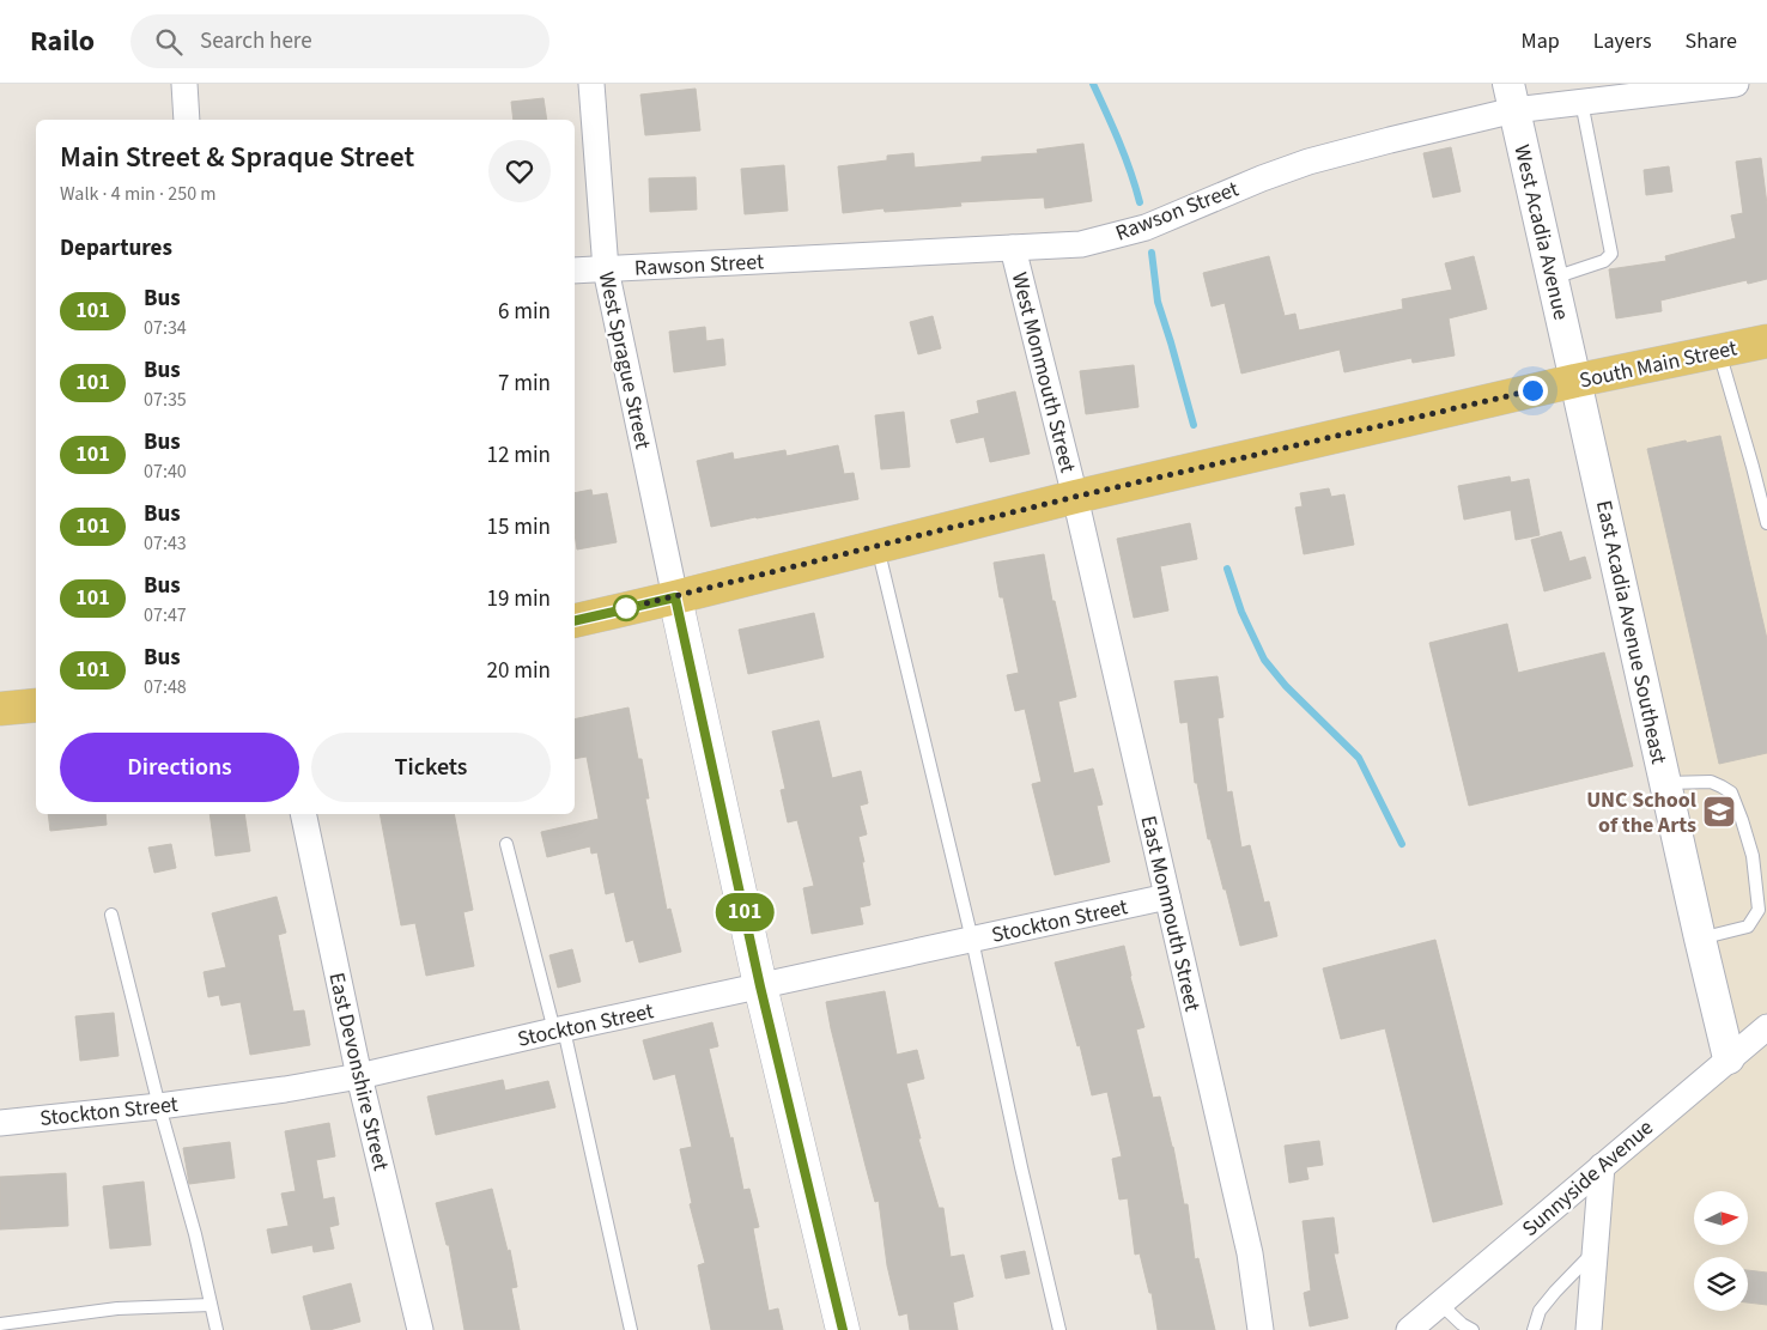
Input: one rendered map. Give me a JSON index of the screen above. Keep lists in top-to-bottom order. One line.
{"streets":{"main road":["South Main Street"],"street":["Rawson Street","West Acadia Avenue","West Sprague Street","West Monmouth Street","East Acadia Avenue Southeast","East Monmouth Street","Stockton Street","East Devonshire Street","Sunnyside Avenue"]},"crossings":[["Rawson Street","West Acadia Avenue"],["Rawson Street","West Sprague Street"],["Rawson Street","West Monmouth Street"],["West Acadia Avenue","South Main Street"],["West Acadia Avenue","East Acadia Avenue Southeast"],["West Sprague Street","South Main Street"],["South Main Street","West Monmouth Street"],["South Main Street","East Acadia Avenue Southeast"],["South Main Street","East Monmouth Street"],["West Monmouth Street","East Monmouth Street"],["East Acadia Avenue Southeast","Sunnyside Avenue"],["East Monmouth Street","Stockton Street"],["Stockton Street","East Devonshire Street"]],"places":{"school or university":["UNC School of the Arts"]},"lines":["bus line 101"],"north":"right","page":{"header":"Railo","search":"Search here","nav":["Map","Layers","Share"],"on_map":"101","heading":[["Main Street & Spraque Street","Walk · 4 min · 250 m"],"Departures"],"list":[{"mark":"101","name":"Bus","note":"07:34","value":"6 min"},{"mark":"101","name":"Bus","note":"07:35","value":"7 min"},{"mark":"101","name":"Bus","note":"07:40","value":"12 min"},{"mark":"101","name":"Bus","note":"07:43","value":"15 min"},{"mark":"101","name":"Bus","note":"07:47","value":"19 min"},{"mark":"101","name":"Bus","note":"07:48","value":"20 min"}],"buttons":["Directions","Tickets"]}}
